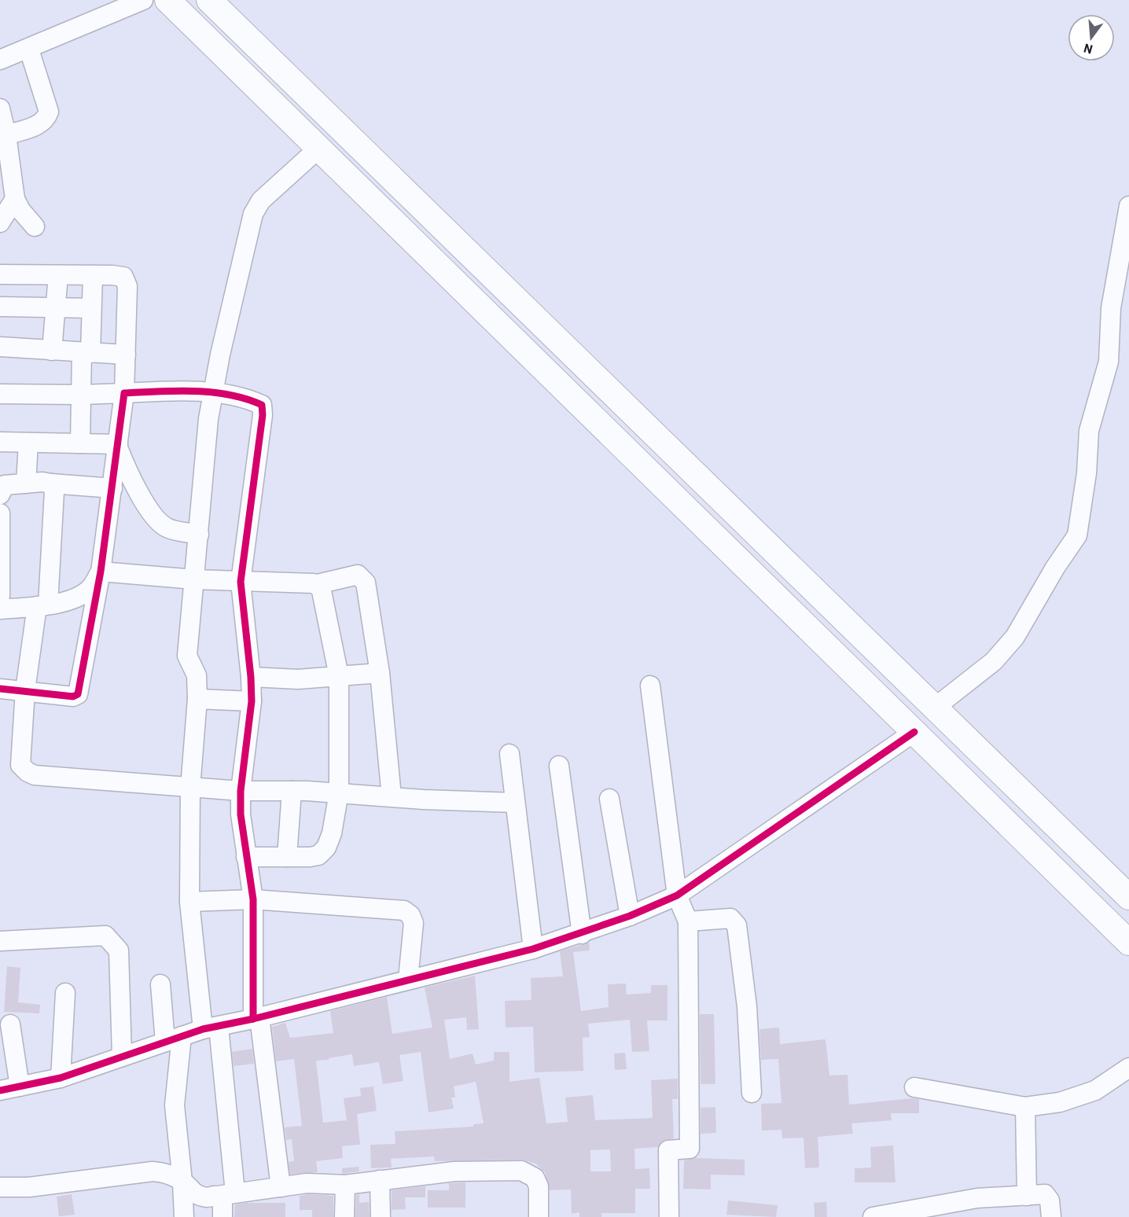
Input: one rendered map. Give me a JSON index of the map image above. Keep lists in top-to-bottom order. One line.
{"north":"bottom"}
